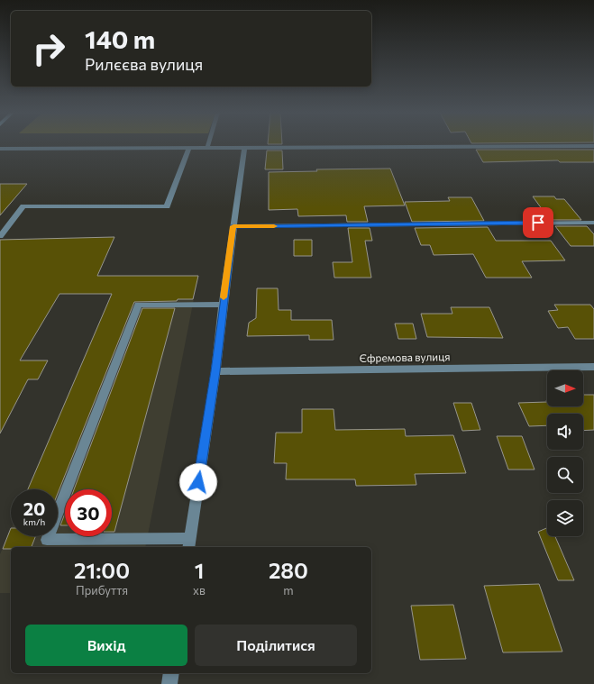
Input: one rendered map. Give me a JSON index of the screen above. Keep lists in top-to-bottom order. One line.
{"streets":{"street":["Єфремова вулиця"]},"north":"right","page":{"turn":["140 m","Рилєєва вулиця"],"speed":"20 km/h","limit":"30","eta":["21:00","Прибуття","1","хв","280","m"],"buttons":["Вихід","Поділитися"]}}
